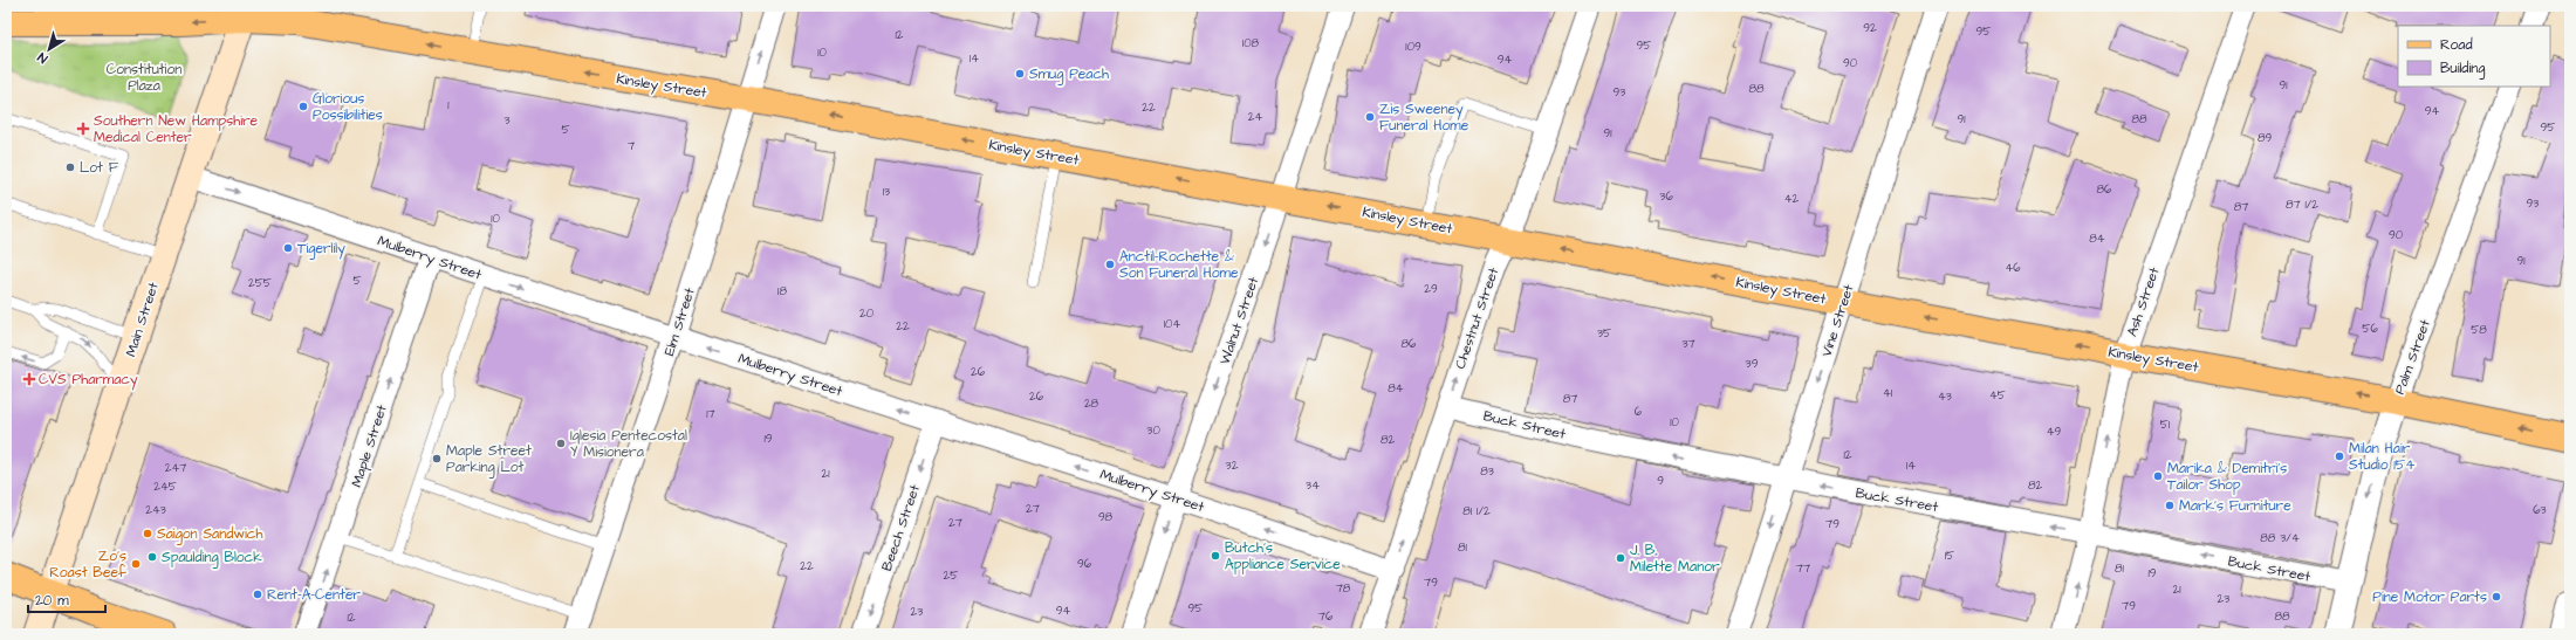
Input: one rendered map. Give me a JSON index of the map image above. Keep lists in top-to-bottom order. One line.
{"streets":{"main road":["Kinsley Street","Main Street"],"street":["Mulberry Street","Ash Street","Chestnut Street","Walnut Street","Vine Street","Elm Street","Palm Street","Buck Street","Maple Street","Beech Street"]},"crossings":[["Kinsley Street","Ash Street"],["Kinsley Street","Chestnut Street"],["Kinsley Street","Main Street"],["Kinsley Street","Walnut Street"],["Kinsley Street","Vine Street"],["Kinsley Street","Elm Street"],["Kinsley Street","Palm Street"],["Mulberry Street","Chestnut Street"],["Mulberry Street","Main Street"],["Mulberry Street","Walnut Street"],["Mulberry Street","Elm Street"],["Mulberry Street","Maple Street"],["Mulberry Street","Beech Street"],["Ash Street","Buck Street"],["Chestnut Street","Buck Street"],["Vine Street","Buck Street"],["Palm Street","Buck Street"]],"one_way":["Kinsley Street","Ash Street","Chestnut Street","Walnut Street","Vine Street","Buck Street","Maple Street","Beech Street"],"parks":["Constitution Plaza"],"places":{"other":["Smug Peach","Glorious Possibilities","Zis Sweeney Funeral Home","Lot F","Tigerlily","Anctil-Rochette & Son Funeral Home","Iglesia Pentecostal Y Misionera","Milan Hair Studio 154","Maple Street Parking Lot","Marika & Demitri's Tailor Shop","Mark's Furniture","Saigon Sandwich","Butch's Appliance Service","Spaulding Block","J. B. Milette Manor","Zo's Roast Beef","Rent-A-Center","Pine Motor Parts"],"health":["Southern New Hampshire Medical Center","CVS Pharmacy"]},"house_numbers":["92","95","12","108","95","109","10","14","94","90","91","88","93","1","22","94","24","91","88","3","95","5","91","89","7","86","13","36","42","93","87 1/2","87","10","90","84","91","46","5","255","29","18","20","104","22","56","58","35","86","37","39","26","84","41","45","26","43","87","28","6","17","10","51","30","49","19","82","12","32","14","247","83","21","9","34","82","245","27","243","63","81 1/2","98","27","79","88 3/4","81","15","96","22","77","81","19","25","79","78","21","23","79","95","94","23","76","88","12"],"legend":["Road","Building"],"scale_bar":"20 m","north":"bottom left"}
